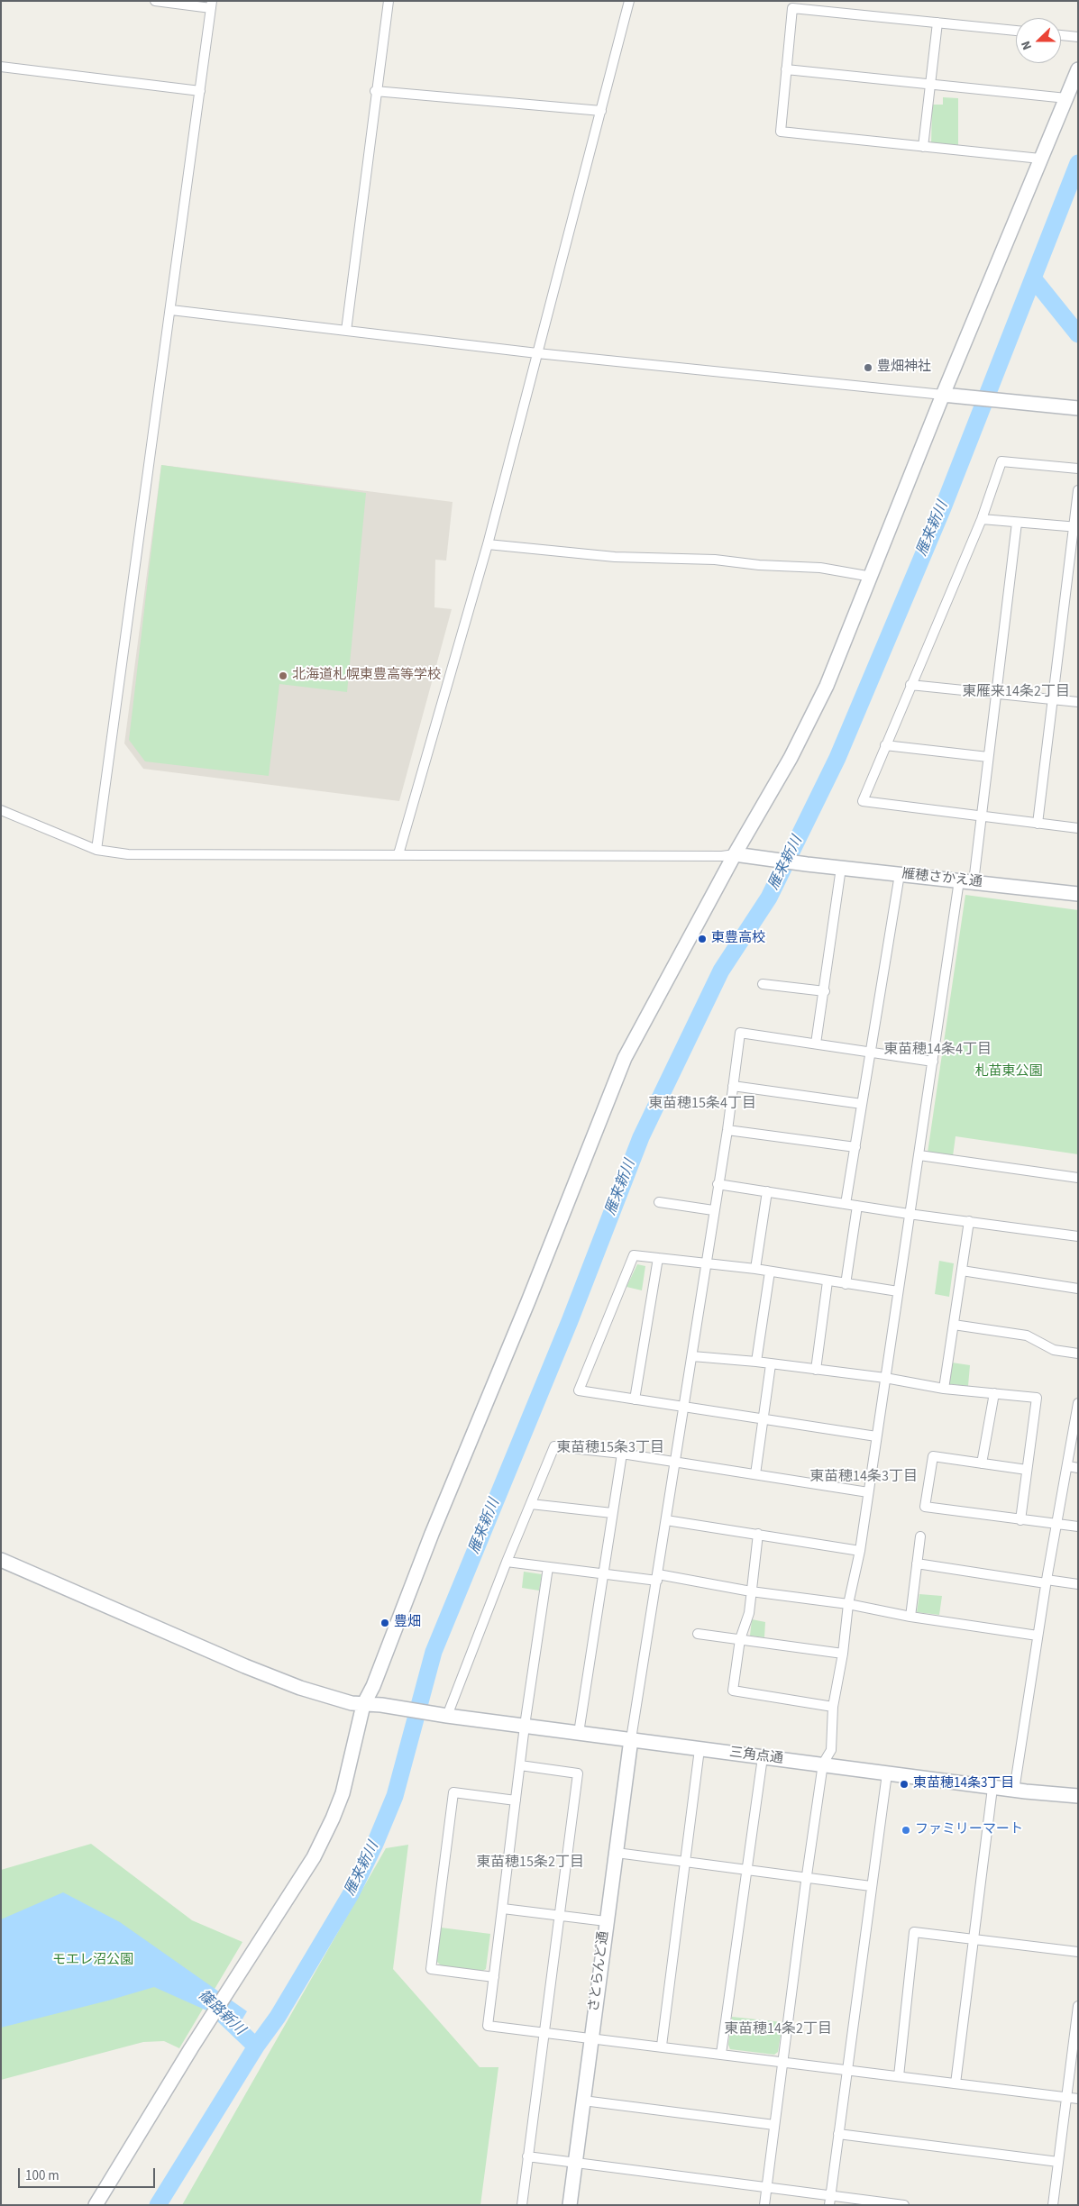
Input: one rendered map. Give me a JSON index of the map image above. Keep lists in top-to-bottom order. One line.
{"streets":{"street":["雁穂さかえ通","三角点通","さとらんど通"]},"crossings":[["三角点通","さとらんど通"]],"districts":["東雁来14条2丁目","東苗穂14条4丁目","東苗穂15条4丁目","東苗穂15条3丁目","東苗穂14条3丁目","東苗穂15条2丁目","東苗穂14条2丁目"],"water":["雁来新川","篠路新川"],"parks":["札苗東公園","モエレ沼公園"],"places":["豊畑神社","北海道札幌東豊高等学校","東豊高校","豊畑","東苗穂14条3丁目","ファミリーマート"],"scale_bar":"100 m","north":"left"}
